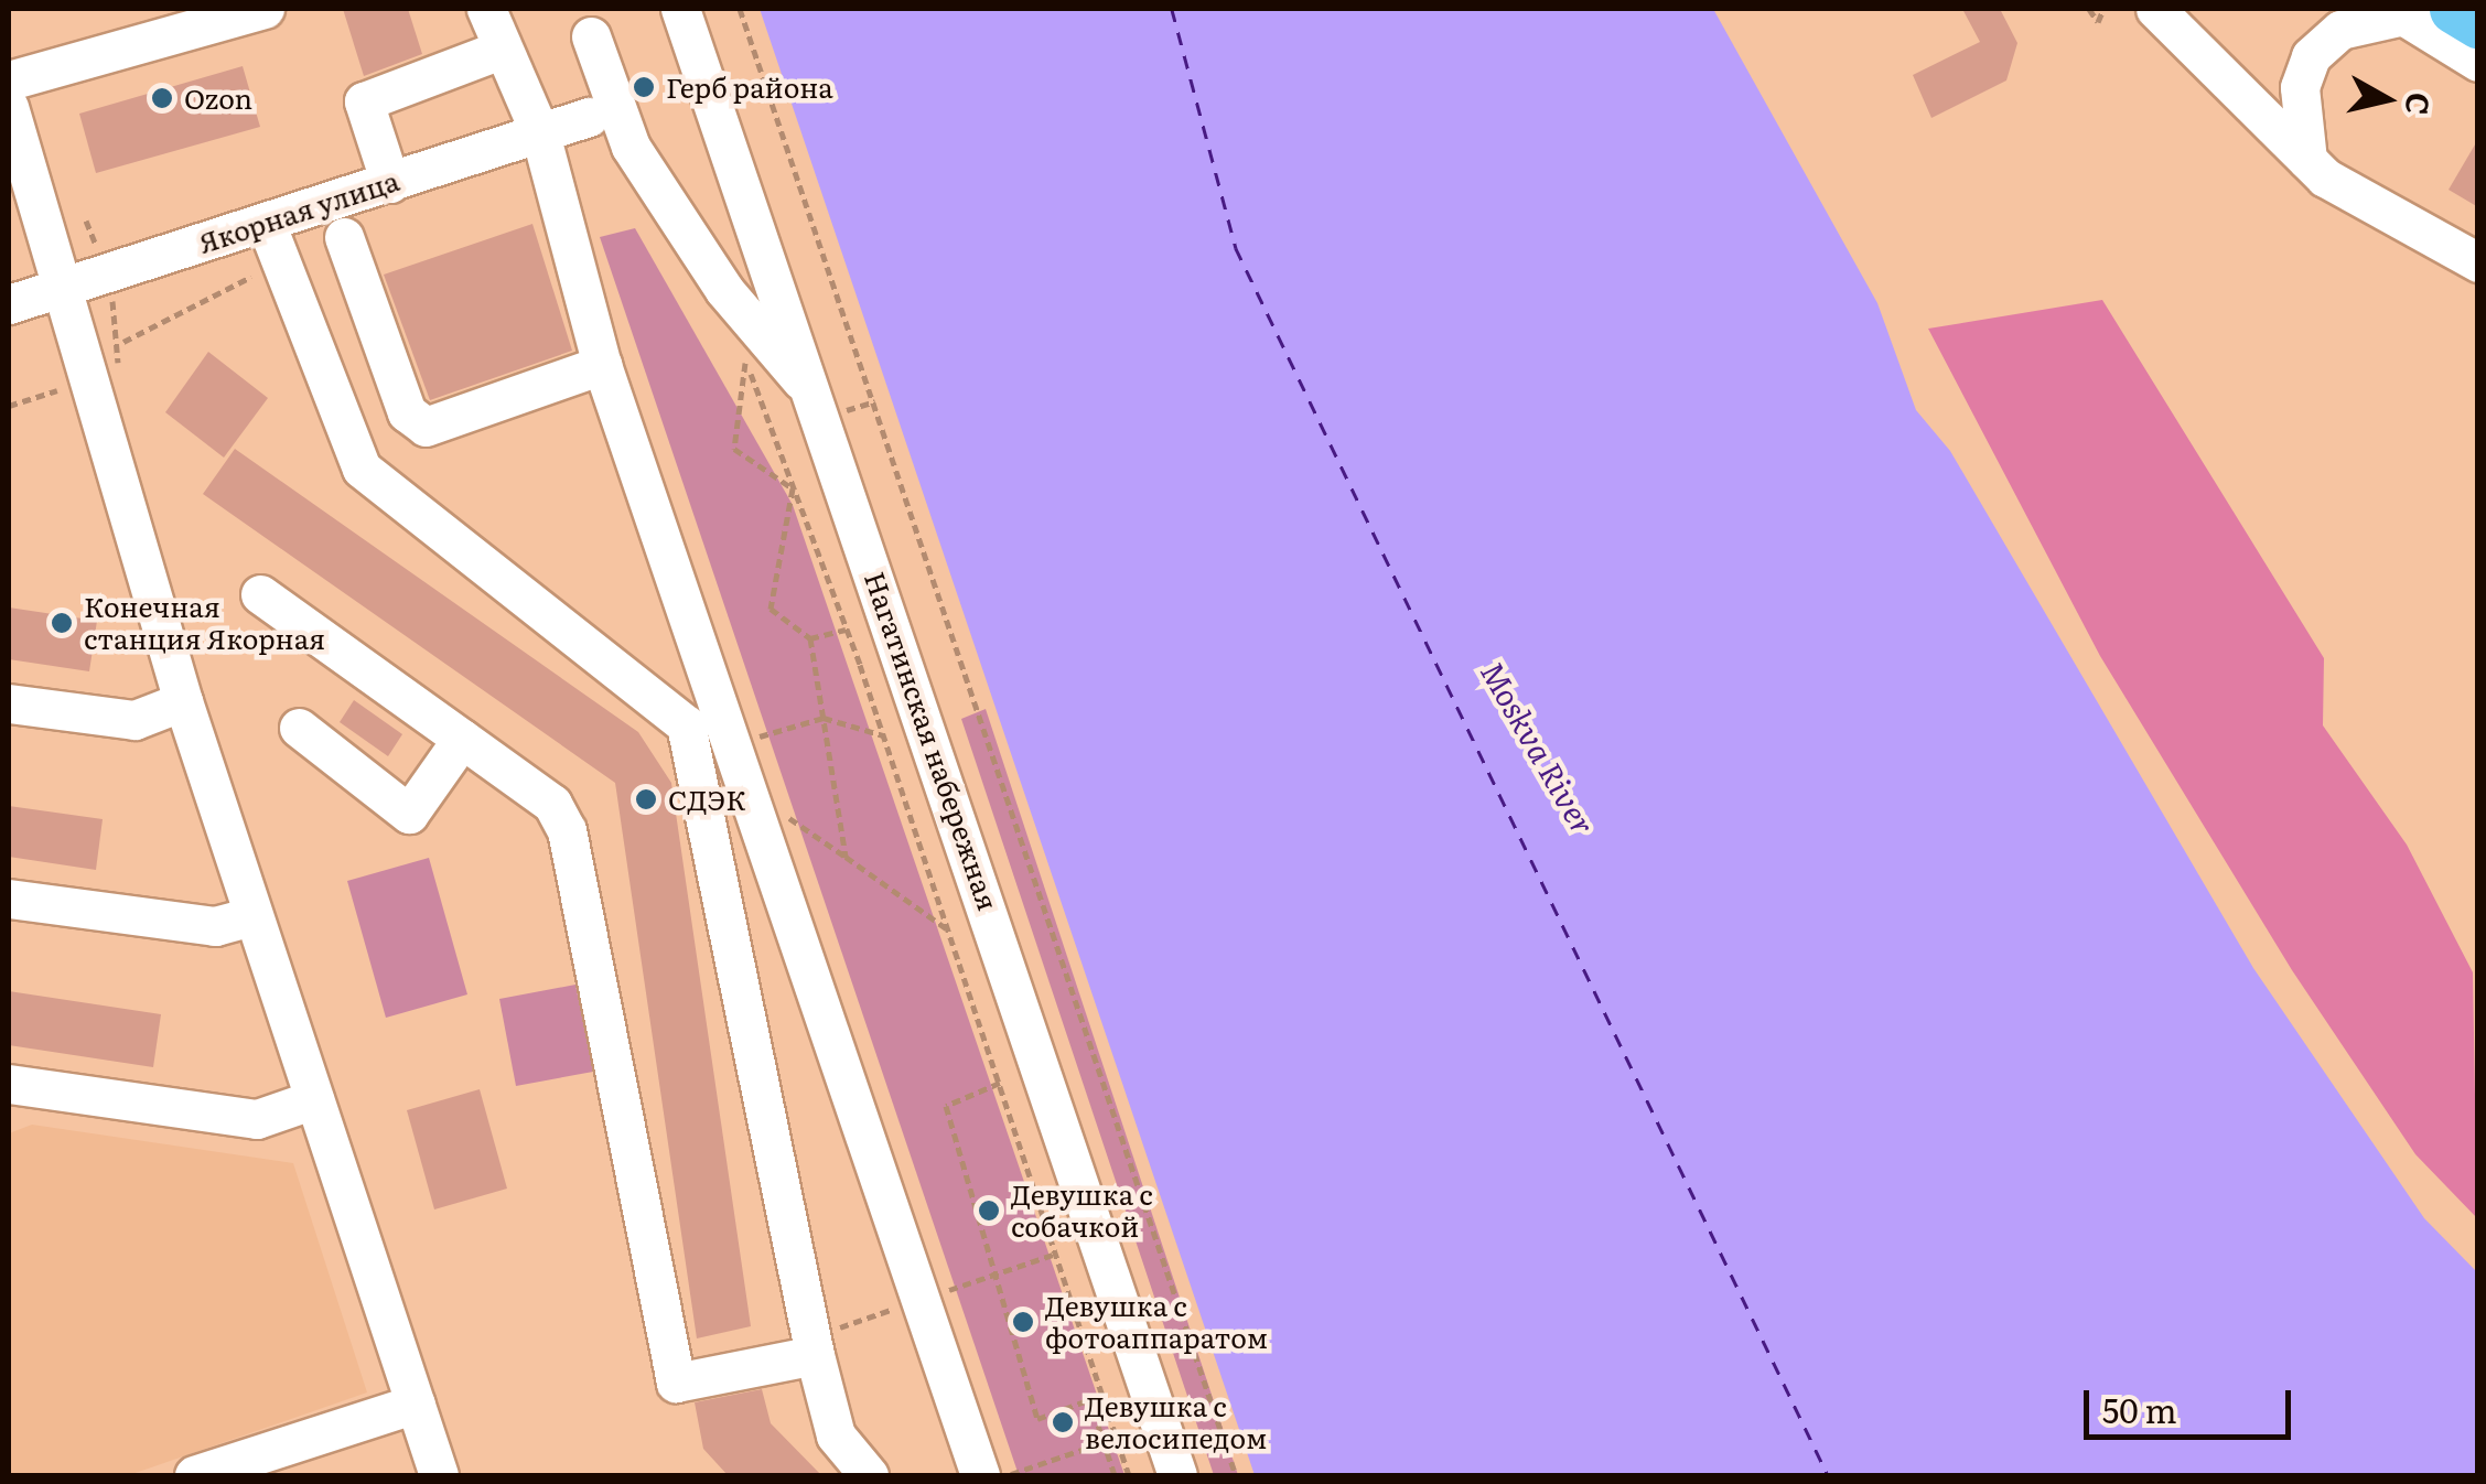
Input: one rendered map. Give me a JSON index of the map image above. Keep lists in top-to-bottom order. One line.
{"streets":{"street":["Якорная улица","Нагатинская набережная"]},"water":["Moskva River"],"places":["Герб района","Ozon","Конечная станция Якорная","СДЭК","Девушка с собачкой","Девушка с фотоаппаратом","Девушка с велосипедом"],"scale_bar":"50 m","north":"right"}
